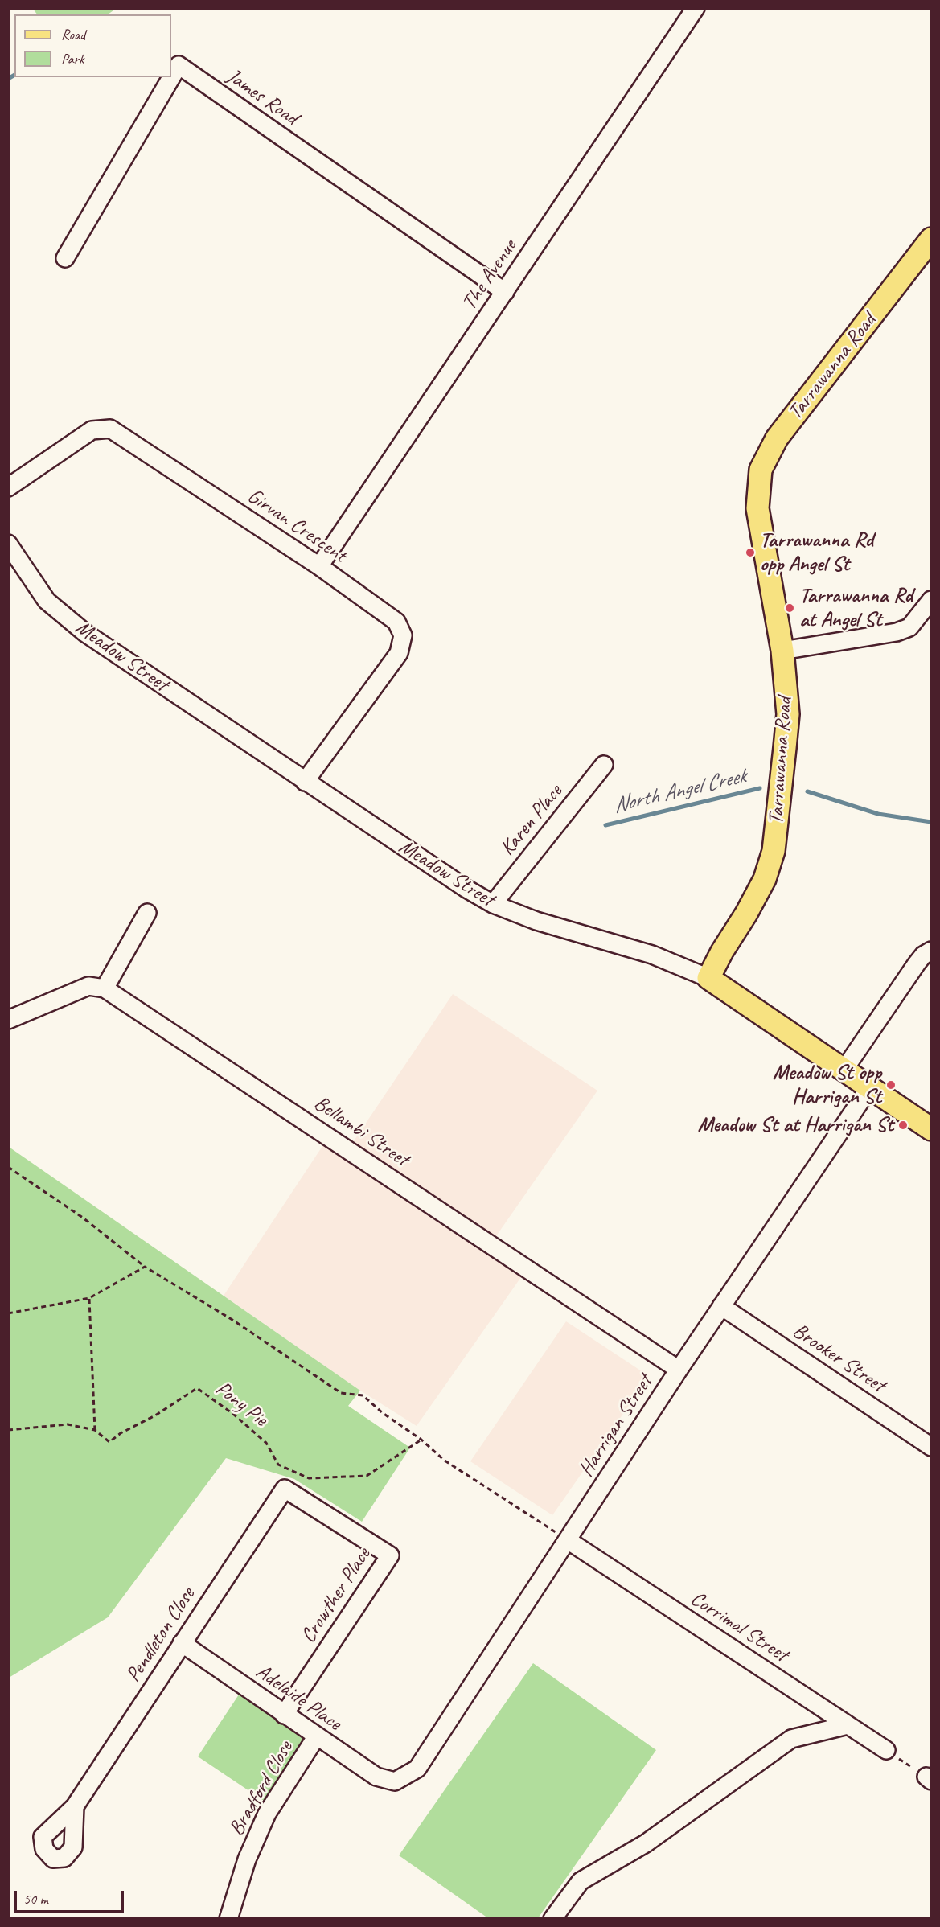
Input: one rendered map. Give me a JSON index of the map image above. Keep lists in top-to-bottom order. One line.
{"streets":{"main road":["Tarrawanna Road","Meadow Street"],"street":["James Road","The Avenue","Girvan Crescent","Karen Place","Bellambi Street","Brooker Street","Harrigan Street","Crowther Place","Corrimal Street","Pendleton Close","Adelaide Place","Bradford Close"],"path":["Pony Pie"]},"crossings":[["James Road","The Avenue"],["The Avenue","Girvan Crescent"],["Tarrawanna Road","Meadow Street"],["Girvan Crescent","Meadow Street"],["Meadow Street","Karen Place"],["Meadow Street","Harrigan Street"],["Bellambi Street","Harrigan Street"],["Brooker Street","Harrigan Street"],["Harrigan Street","Corrimal Street"],["Harrigan Street","Adelaide Place"],["Crowther Place","Pendleton Close"],["Crowther Place","Adelaide Place"],["Pendleton Close","Adelaide Place"],["Adelaide Place","Bradford Close"]],"water":["North Angel Creek"],"places":["Tarrawanna Rd opp Angel St","Tarrawanna Rd at Angel St","Meadow St opp Harrigan St","Meadow St at Harrigan St"],"legend":["Road","Park"],"scale_bar":"50 m"}
